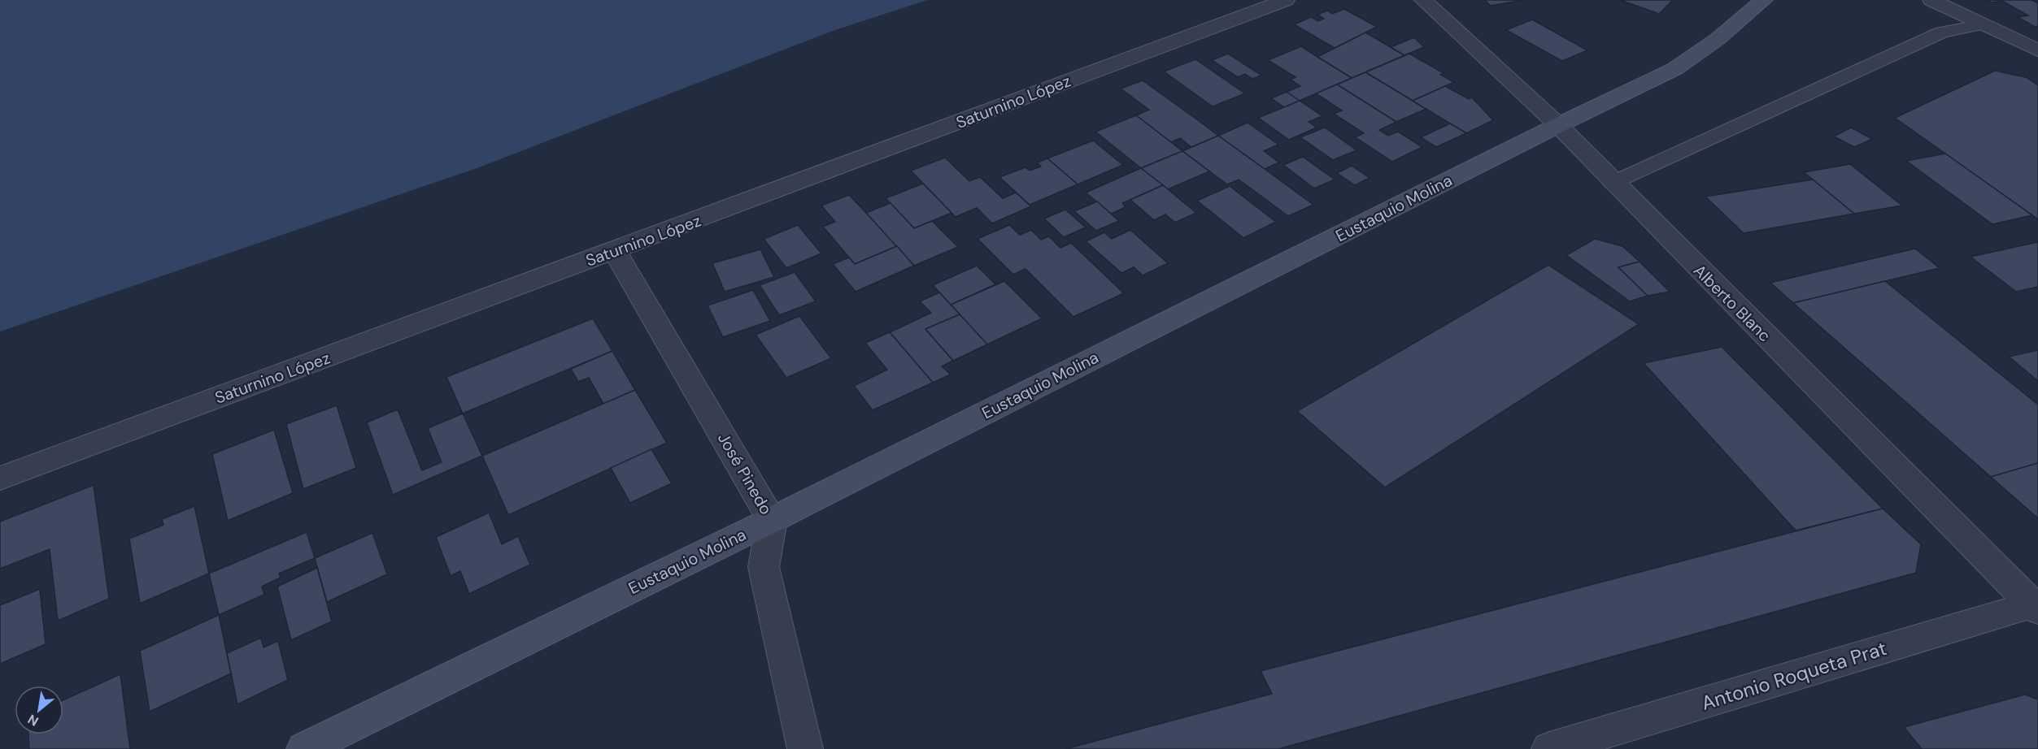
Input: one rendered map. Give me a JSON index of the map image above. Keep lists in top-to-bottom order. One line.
{"streets":{"main road":["Eustaquio Molina"],"street":["Saturnino López","Alberto Blanc","José Pinedo","Antonio Roqueta Prat"]},"crossings":[["Saturnino López","José Pinedo"],["Eustaquio Molina","Alberto Blanc"],["Eustaquio Molina","José Pinedo"],["Alberto Blanc","Antonio Roqueta Prat"]],"north":"bottom left"}
